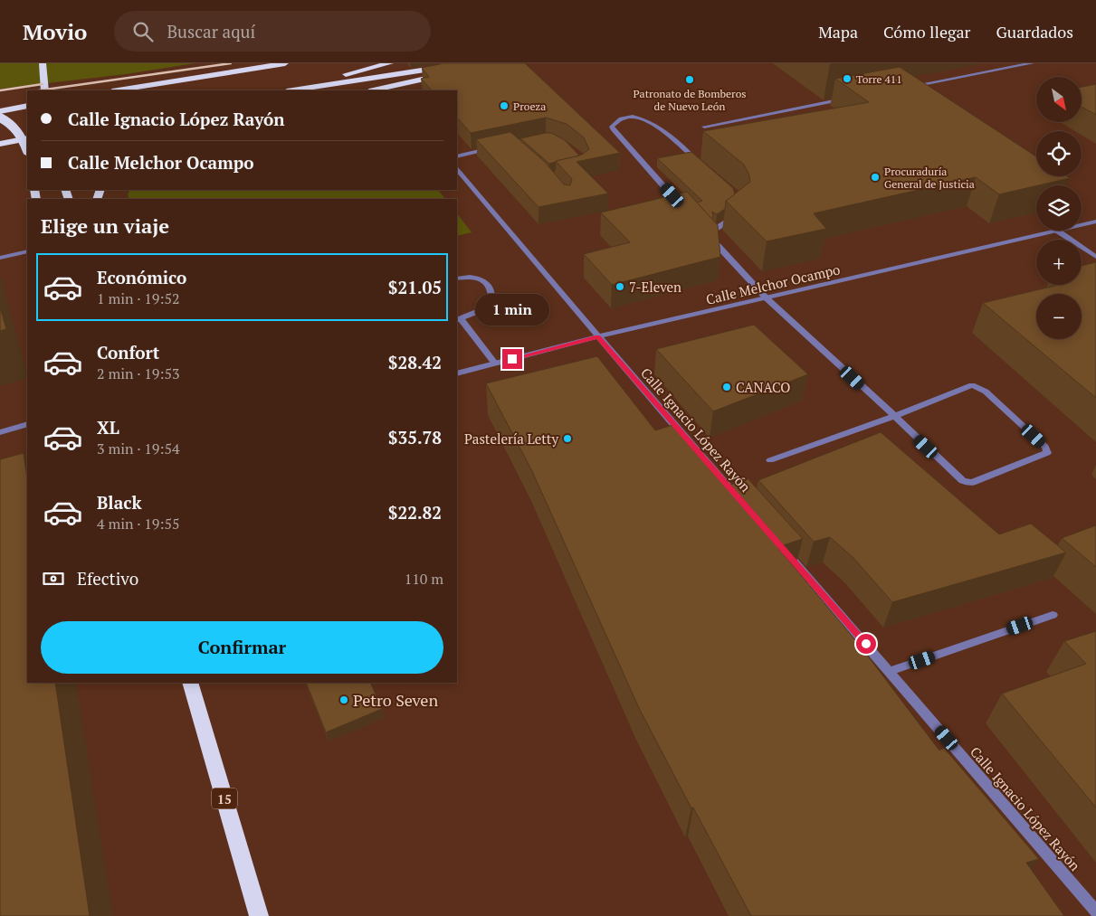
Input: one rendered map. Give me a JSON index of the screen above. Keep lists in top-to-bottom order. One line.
{"streets":{"highway":["15"],"street":["Calle Melchor Ocampo","Calle Ignacio López Rayón"]},"crossings":[["Calle Melchor Ocampo","Calle Ignacio López Rayón"]],"places":["Torre 411","Patronato de Bomberos de Nuevo León","Proeza","Procuraduría General de Justicia","7-Eleven","CANACO","Pastelería Letty","Petro Seven"],"north":"bottom right","page":{"header":"Movio","search":"Buscar aquí","nav":["Mapa","Cómo llegar","Guardados"],"map_buttons":["+","−"],"banner":["Calle Ignacio López Rayón","Calle Melchor Ocampo"],"heading":"Elige un viaje","list":[{"name":"Económico","note":"1 min · 19:52","value":"$21.05"},{"name":"Confort","note":"2 min · 19:53","value":"$28.42"},{"name":"XL","note":"3 min · 19:54","value":"$35.78"},{"name":"Black","note":"4 min · 19:55","value":"$22.82"}],"bubble":"1 min","pay":["Efectivo","110 m"],"buttons":"Confirmar"}}
